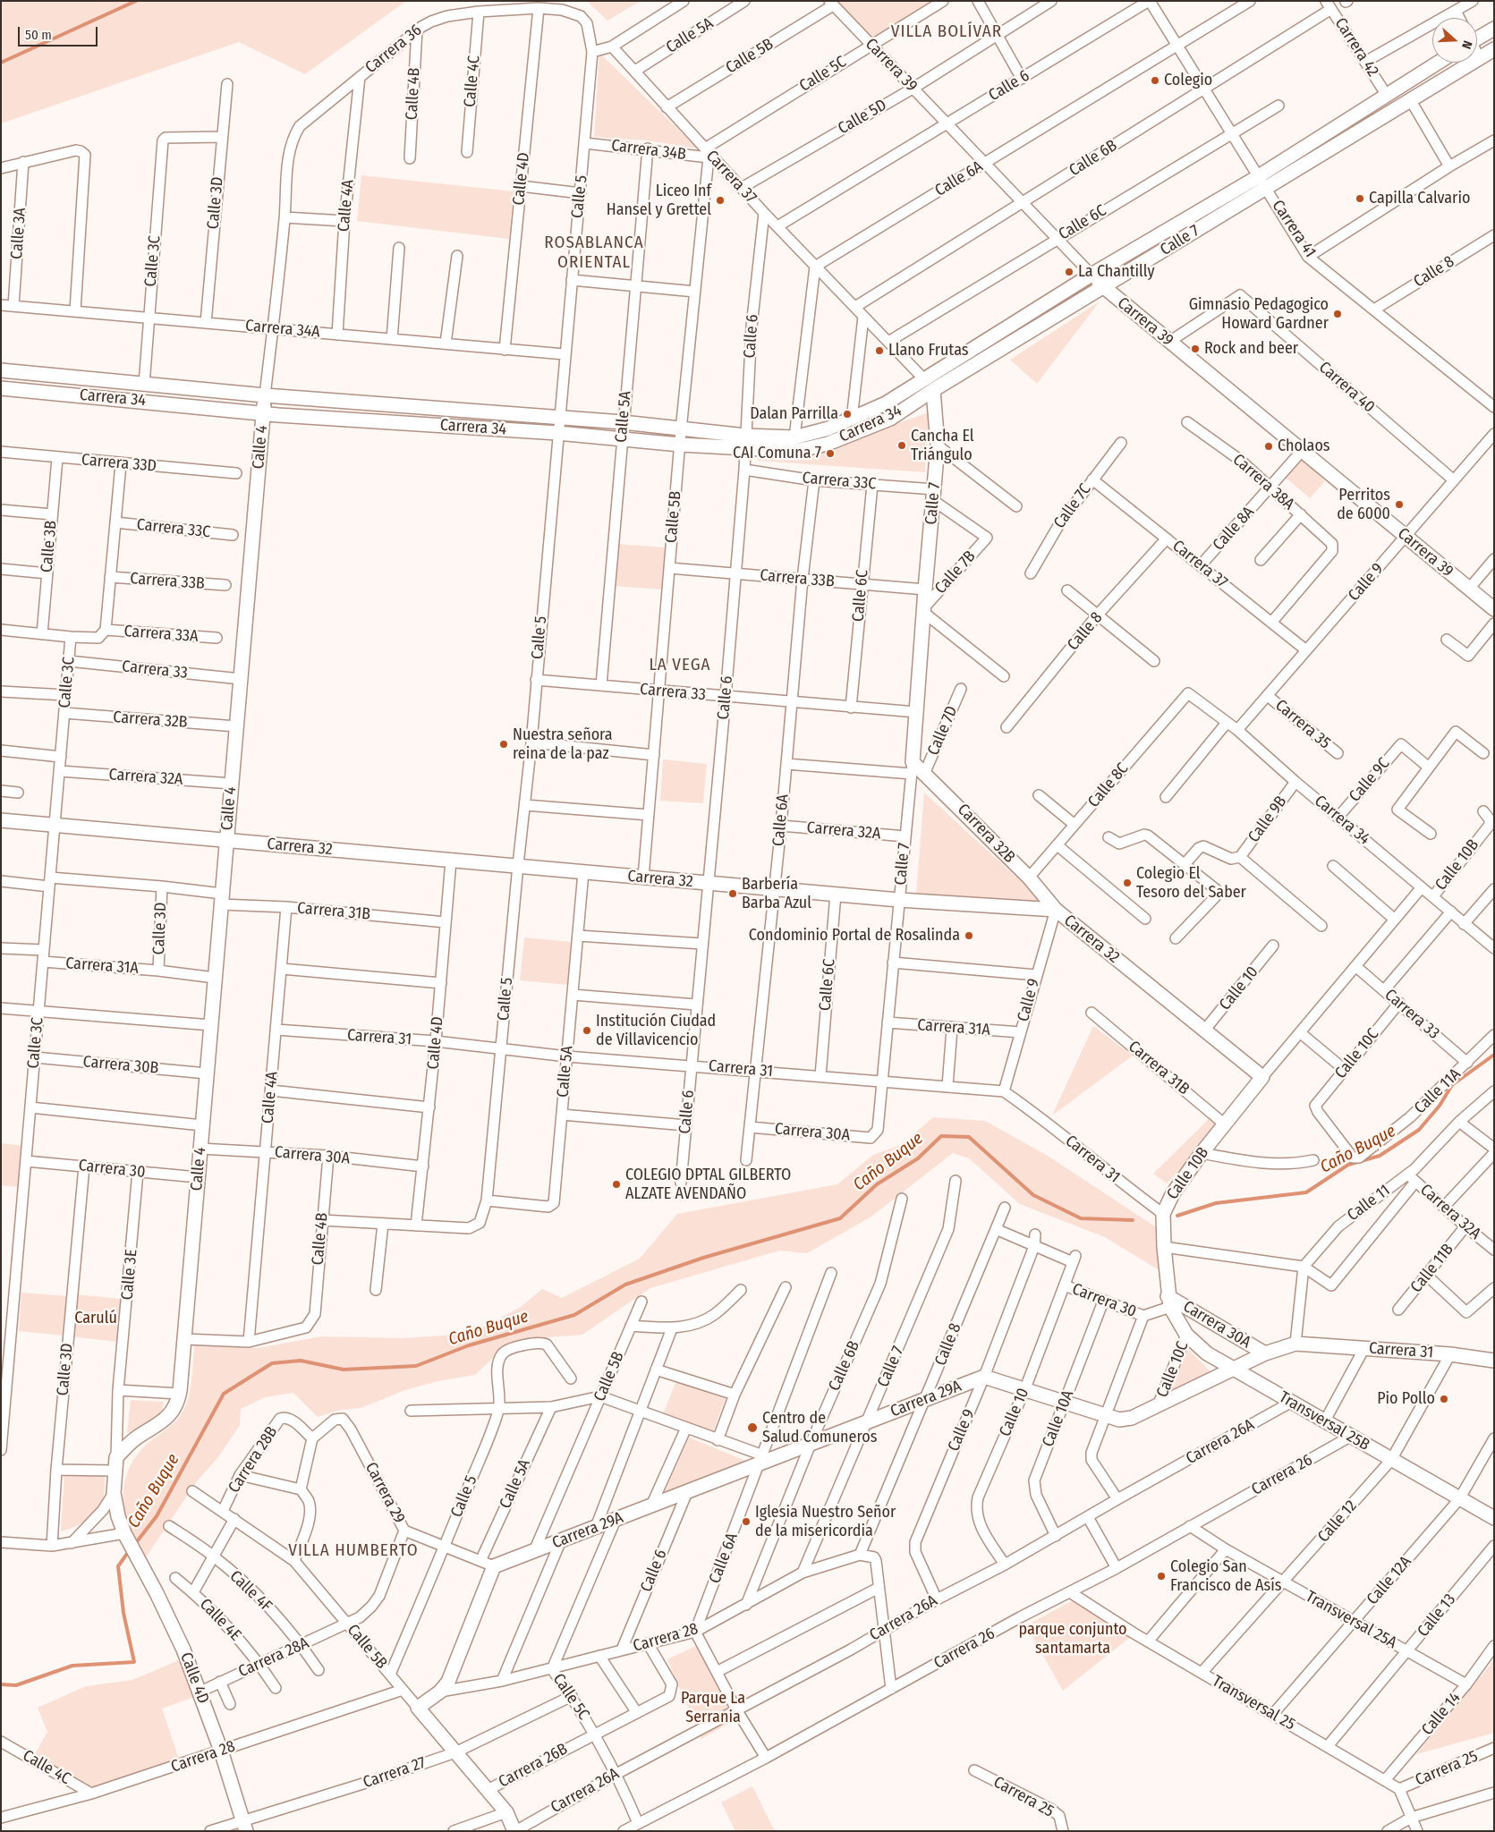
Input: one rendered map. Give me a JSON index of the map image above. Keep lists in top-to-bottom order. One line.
{"streets":{"street":["Calle 5A","Carrera 42","Carrera 36","Calle 5B","Carrera 39","Calle 5C","Calle 4C","Calle 6","Calle 4B","Calle 5D","Carrera 34B","Calle 6B","Carrera 37","Calle 4D","Calle 6A","Calle 5","Calle 3D","Calle 4A","Calle 6C","Carrera 41","Calle 3A","Calle 7","Calle 3C","Calle 8","Carrera 34A","Carrera 40","Carrera 34","Calle 4","Carrera 33D","Carrera 33C","Carrera 38A","Calle 7C","Calle 8A","Calle 3B","Calle 7B","Carrera 33B","Calle 9","Carrera 33A","Carrera 33","Carrera 32B","Carrera 35","Calle 7D","Carrera 32A","Calle 9C","Calle 8C","Calle 9B","Carrera 32","Calle 10B","Carrera 31B","Carrera 31A","Calle 10","Carrera 31","Calle 10C","Carrera 30B","Calle 11A","Carrera 30A","Carrera 30","Calle 11","Calle 11B","Calle 3E","Carrera 29A","Calle 10A","Transversal 25B","Carrera 26A","Carrera 28B","Carrera 26","Carrera 29","Calle 12","Calle 12A","Calle 4F","Calle 13","Calle 4E","Transversal 25A","Carrera 28","Carrera 28A","Transversal 25","Calle 14","Carrera 26B","Carrera 25","Carrera 27"]},"crossings":[["Calle 5A","Carrera 34B"],["Calle 5A","Carrera 37"],["Calle 5A","Calle 5"],["Calle 5A","Carrera 34"],["Calle 5A","Carrera 33"],["Calle 5A","Carrera 32"],["Calle 5A","Carrera 31"],["Calle 5A","Carrera 29"],["Carrera 42","Calle 6B"],["Carrera 42","Calle 7"],["Carrera 36","Calle 4C"],["Carrera 36","Calle 4B"],["Carrera 36","Calle 4D"],["Carrera 36","Calle 4A"],["Carrera 36","Calle 4"],["Calle 5B","Carrera 39"],["Calle 5B","Calle 5C"],["Calle 5B","Carrera 34B"],["Calle 5B","Carrera 37"],["Calle 5B","Calle 5"],["Calle 5B","Carrera 34"],["Calle 5B","Carrera 33B"],["Calle 5B","Carrera 33"],["Calle 5B","Carrera 32"],["Calle 5B","Carrera 29A"],["Calle 5B","Carrera 26A"],["Calle 5B","Carrera 28B"],["Calle 5B","Carrera 28"],["Calle 5B","Carrera 28A"],["Calle 5B","Carrera 26B"],["Calle 5B","Carrera 27"],["Carrera 39","Calle 5C"],["Carrera 39","Calle 6"],["Carrera 39","Calle 5D"],["Carrera 39","Calle 6B"],["Carrera 39","Calle 6A"],["Carrera 39","Calle 6C"],["Carrera 39","Calle 7"],["Carrera 39","Carrera 40"],["Carrera 39","Calle 8A"],["Carrera 39","Calle 9"],["Calle 5C","Carrera 34B"],["Calle 5C","Carrera 37"],["Calle 5C","Carrera 29A"],["Calle 5C","Carrera 26A"],["Calle 5C","Carrera 26"],["Calle 5C","Carrera 28"],["Calle 5C","Carrera 26B"],["Calle 5C","Carrera 27"],["Calle 4C","Carrera 28"],["Calle 6","Carrera 37"],["Calle 6","Carrera 41"],["Calle 6","Carrera 34"],["Calle 6","Carrera 33C"],["Calle 6","Carrera 33B"],["Calle 6","Carrera 33"],["Calle 6","Carrera 32"],["Calle 6","Carrera 31"],["Calle 6","Carrera 29A"],["Calle 6","Carrera 28"],["Calle 4B","Calle 4A"],["Calle 4B","Carrera 30A"],["Calle 5D","Carrera 37"],["Carrera 34B","Carrera 37"],["Carrera 34B","Calle 5"],["Calle 6B","Carrera 37"],["Calle 6B","Carrera 41"],["Calle 6B","Carrera 29A"],["Calle 6B","Carrera 28"],["Carrera 37","Calle 6A"],["Carrera 37","Calle 6C"],["Carrera 37","Calle 7"],["Carrera 37","Calle 8"],["Carrera 37","Carrera 34"],["Carrera 37","Carrera 38A"],["Carrera 37","Calle 7C"],["Carrera 37","Calle 8A"],["Carrera 37","Calle 9"],["Calle 4D","Calle 5"],["Calle 4D","Carrera 34A"],["Calle 4D","Carrera 32"],["Calle 4D","Carrera 31B"],["Calle 4D","Carrera 31"],["Calle 4D","Carrera 30A"],["Calle 4D","Carrera 28"],["Calle 4D","Carrera 28A"],["Calle 4D","Carrera 27"],["Calle 6A","Carrera 41"],["Calle 6A","Carrera 33C"],["Calle 6A","Carrera 33B"],["Calle 6A","Carrera 33"],["Calle 6A","Carrera 32A"],["Calle 6A","Carrera 32"],["Calle 6A","Carrera 31"],["Calle 6A","Carrera 30A"],["Calle 6A","Carrera 29A"],["Calle 6A","Carrera 28"],["Calle 5","Carrera 34A"],["Calle 5","Carrera 34"],["Calle 5","Carrera 33"],["Calle 5","Carrera 32"],["Calle 5","Carrera 31"],["Calle 5","Carrera 29"],["Calle 3D","Calle 3C"],["Calle 3D","Carrera 34A"],["Calle 3D","Carrera 31B"],["Calle 3D","Carrera 31A"],["Calle 3D","Carrera 30"],["Calle 4A","Carrera 34A"],["Calle 4A","Carrera 31B"],["Calle 4A","Carrera 31"],["Calle 4A","Carrera 30A"],["Calle 6C","Carrera 41"],["Calle 6C","Carrera 33C"],["Calle 6C","Carrera 33B"],["Calle 6C","Carrera 33"],["Calle 6C","Carrera 32"],["Calle 6C","Carrera 31"],["Carrera 41","Calle 7"],["Carrera 41","Calle 8"],["Calle 3A","Carrera 34A"],["Calle 7","Carrera 34"],["Calle 7","Carrera 33C"],["Calle 7","Calle 7B"],["Calle 7","Carrera 33B"],["Calle 7","Carrera 33"],["Calle 7","Carrera 32B"],["Calle 7","Carrera 32A"],["Calle 7","Carrera 32"],["Calle 7","Carrera 31A"],["Calle 7","Carrera 31"],["Calle 7","Carrera 30A"],["Calle 7","Carrera 29A"],["Calle 7","Carrera 28"],["Calle 3C","Carrera 34A"],["Calle 3C","Carrera 34"],["Calle 3C","Carrera 33A"],["Calle 3C","Carrera 33"],["Calle 3C","Carrera 32B"],["Calle 3C","Carrera 32A"],["Calle 3C","Carrera 32"],["Calle 3C","Carrera 31B"],["Calle 3C","Carrera 31A"],["Calle 3C","Carrera 30B"],["Calle 3C","Carrera 30"],["Calle 8","Carrera 30"],["Calle 8","Carrera 29A"],["Calle 8","Carrera 28"],["Carrera 34A","Calle 4"],["Carrera 40","Calle 9"],["Carrera 34","Calle 4"],["Carrera 34","Calle 9"],["Carrera 34","Calle 9C"],["Carrera 34","Calle 8C"],["Carrera 34","Calle 9B"],["Carrera 34","Calle 10B"],["Calle 4","Carrera 33"],["Calle 4","Carrera 32B"],["Calle 4","Carrera 32A"],["Calle 4","Carrera 32"],["Calle 4","Carrera 31B"],["Calle 4","Carrera 31A"],["Calle 4","Carrera 30B"],["Calle 4","Carrera 30A"],["Calle 4","Carrera 30"],["Calle 4","Calle 3E"],["Carrera 33D","Calle 3B"],["Carrera 33C","Calle 7B"],["Carrera 38A","Calle 8A"],["Calle 3B","Carrera 33A"],["Calle 9","Carrera 32B"],["Calle 9","Carrera 35"],["Calle 9","Carrera 32"],["Calle 9","Carrera 31A"],["Calle 9","Carrera 31"],["Calle 9","Carrera 30"],["Calle 9","Carrera 29A"],["Calle 9","Carrera 26A"],["Carrera 33","Calle 10B"],["Carrera 33","Calle 10C"],["Carrera 33","Calle 11A"],["Carrera 32B","Calle 7D"],["Carrera 32B","Calle 8C"],["Carrera 32B","Carrera 32"],["Carrera 32A","Calle 11"],["Carrera 32A","Calle 11B"],["Carrera 32","Calle 10B"],["Carrera 32","Calle 10"],["Calle 10B","Carrera 31B"],["Calle 10B","Carrera 31"],["Calle 10B","Carrera 30A"],["Calle 10B","Transversal 25B"],["Calle 10","Carrera 30"],["Calle 10","Carrera 26A"],["Carrera 31","Carrera 30A"],["Carrera 31","Transversal 25B"],["Carrera 31","Calle 12"],["Calle 10C","Calle 11A"],["Calle 10C","Transversal 25B"],["Carrera 30A","Transversal 25B"],["Carrera 30","Calle 3E"],["Carrera 30","Calle 10A"],["Carrera 29A","Carrera 29"],["Calle 10A","Carrera 26A"],["Transversal 25B","Carrera 26A"],["Transversal 25B","Carrera 26"],["Transversal 25B","Calle 12"],["Transversal 25B","Calle 12A"],["Carrera 28B","Carrera 29"],["Carrera 28B","Calle 4F"],["Carrera 28B","Calle 4E"],["Carrera 26","Transversal 25A"],["Carrera 26","Transversal 25"],["Calle 12","Transversal 25A"],["Calle 12","Transversal 25"],["Calle 12A","Transversal 25A"],["Calle 12A","Transversal 25"],["Calle 4F","Carrera 28A"],["Calle 13","Transversal 25A"],["Calle 13","Transversal 25"],["Calle 4E","Carrera 28A"],["Transversal 25A","Calle 14"],["Carrera 28","Carrera 26B"],["Transversal 25","Calle 14"],["Transversal 25","Carrera 25"]],"districts":["VILLA BOLÍVAR","ROSABLANCA ORIENTAL","LA VEGA","VILLA HUMBERTO"],"water":["Caño Buque"],"parks":["Carulú","parque conjunto santamarta","Parque La Serrania"],"places":["Colegio","Capilla Calvario","Liceo Inf Hansel y Grettel","La Chantilly","Gimnasio Pedagogico Howard Gardner","Rock and beer","Llano Frutas","Dalan Parrilla","Cancha El Triángulo","Cholaos","CAI Comuna 7","Perritos de 6000","Nuestra señora reina de la paz","Colegio El Tesoro del Saber","Barbería Barba Azul","Condominio Portal de Rosalinda","Institución Ciudad de Villavicencio","COLEGIO DPTAL GILBERTO ALZATE AVENDAÑO","Pio Pollo","Centro de Salud Comuneros","Iglesia Nuestro Señor de la misericordia","Colegio San Francisco de Asís"],"scale_bar":"50 m","north":"right"}
